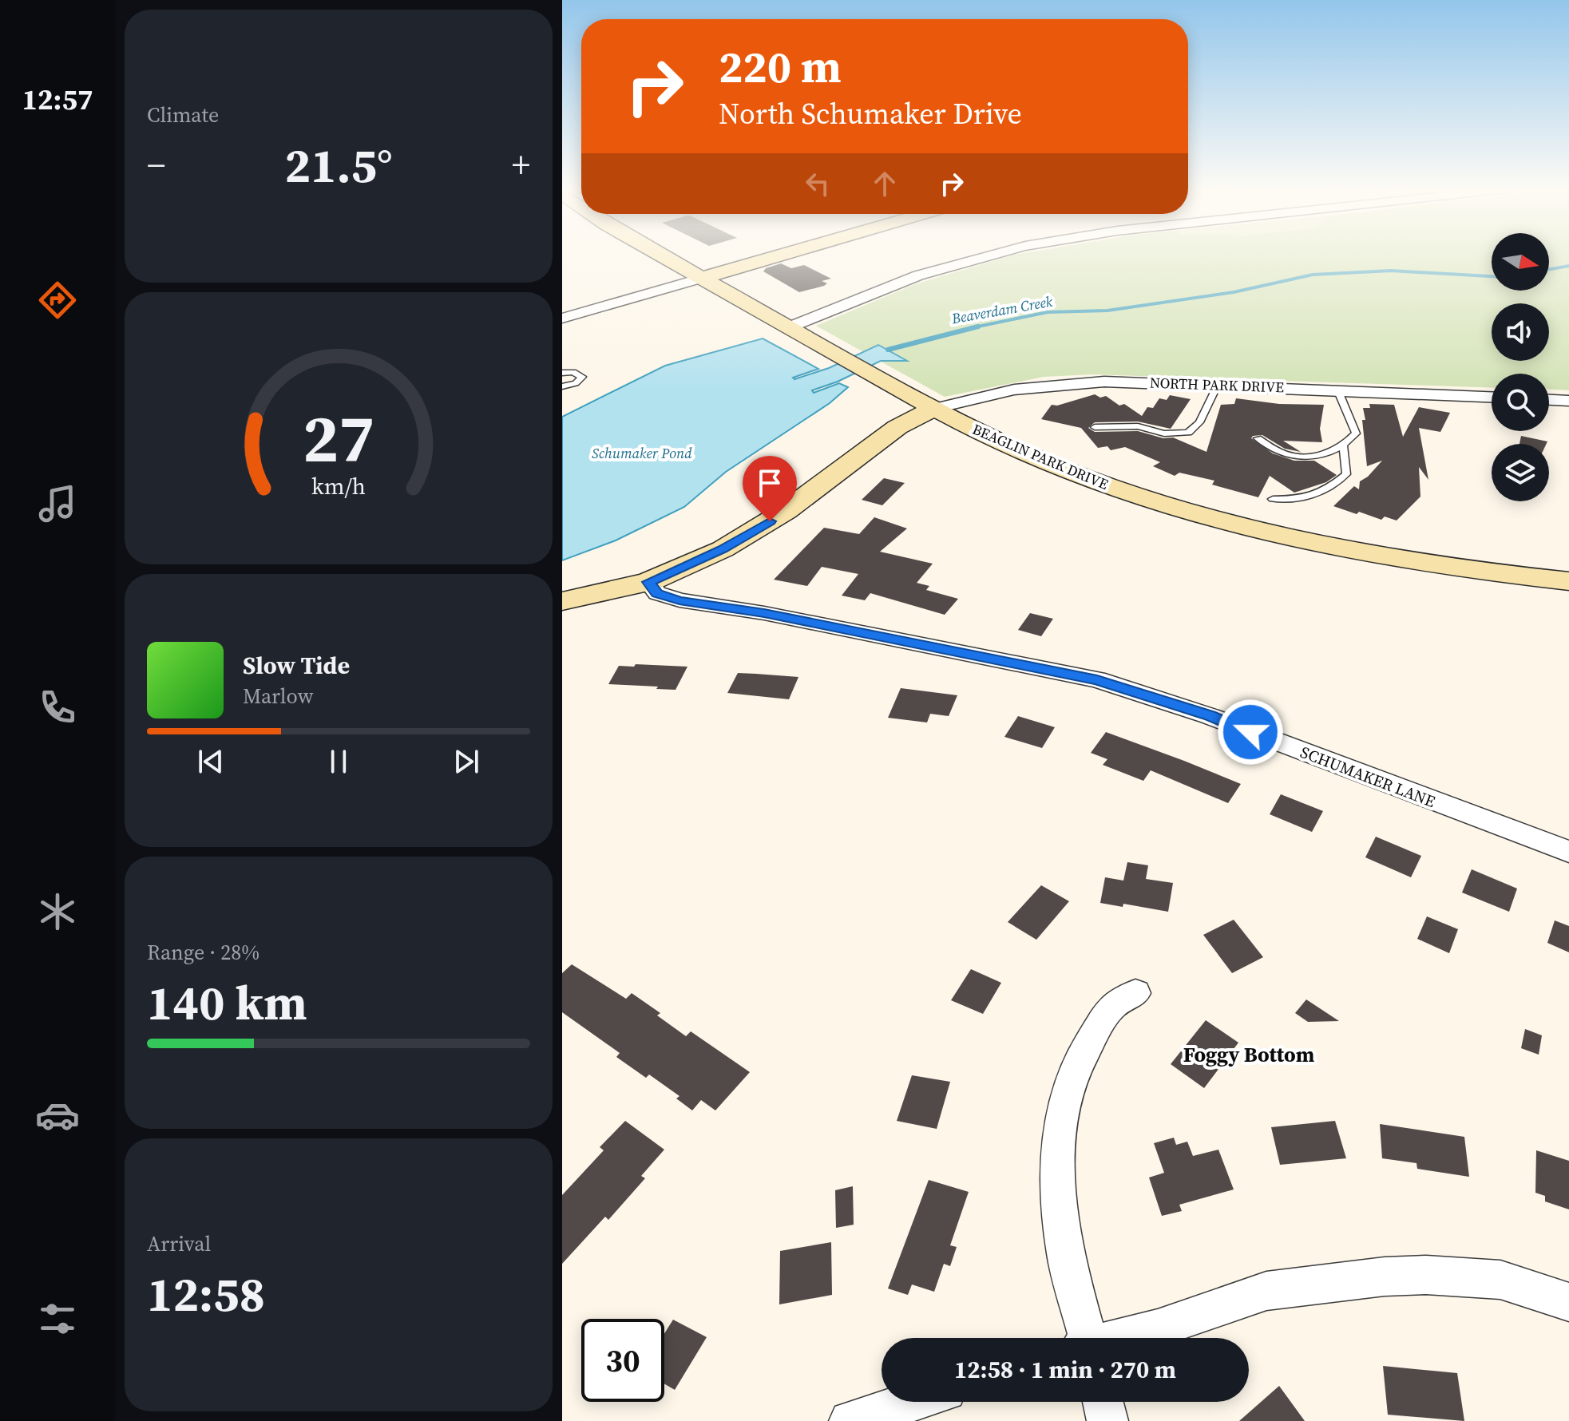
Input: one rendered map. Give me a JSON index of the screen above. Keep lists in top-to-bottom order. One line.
{"streets":{"main road":["BEAGLIN PARK DRIVE"],"street":["NORTH PARK DRIVE","SCHUMAKER LANE"]},"crossings":[["NORTH PARK DRIVE","BEAGLIN PARK DRIVE"]],"districts":["Foggy Bottom"],"water":["Beaverdam Creek","Schumaker Pond"],"north":"right","page":{"tabs":"12:57","tile":["Climate",["Range · 28%","140 km"],["Arrival","12:58"]],"turn":["220 m","North Schumaker Drive"],"heat":["−","21.5°","+"],"song":["Slow Tide","Marlow"],"limit":"30","trip":"12:58 · 1 min · 270 m","gauge":["27","km/h"]}}
